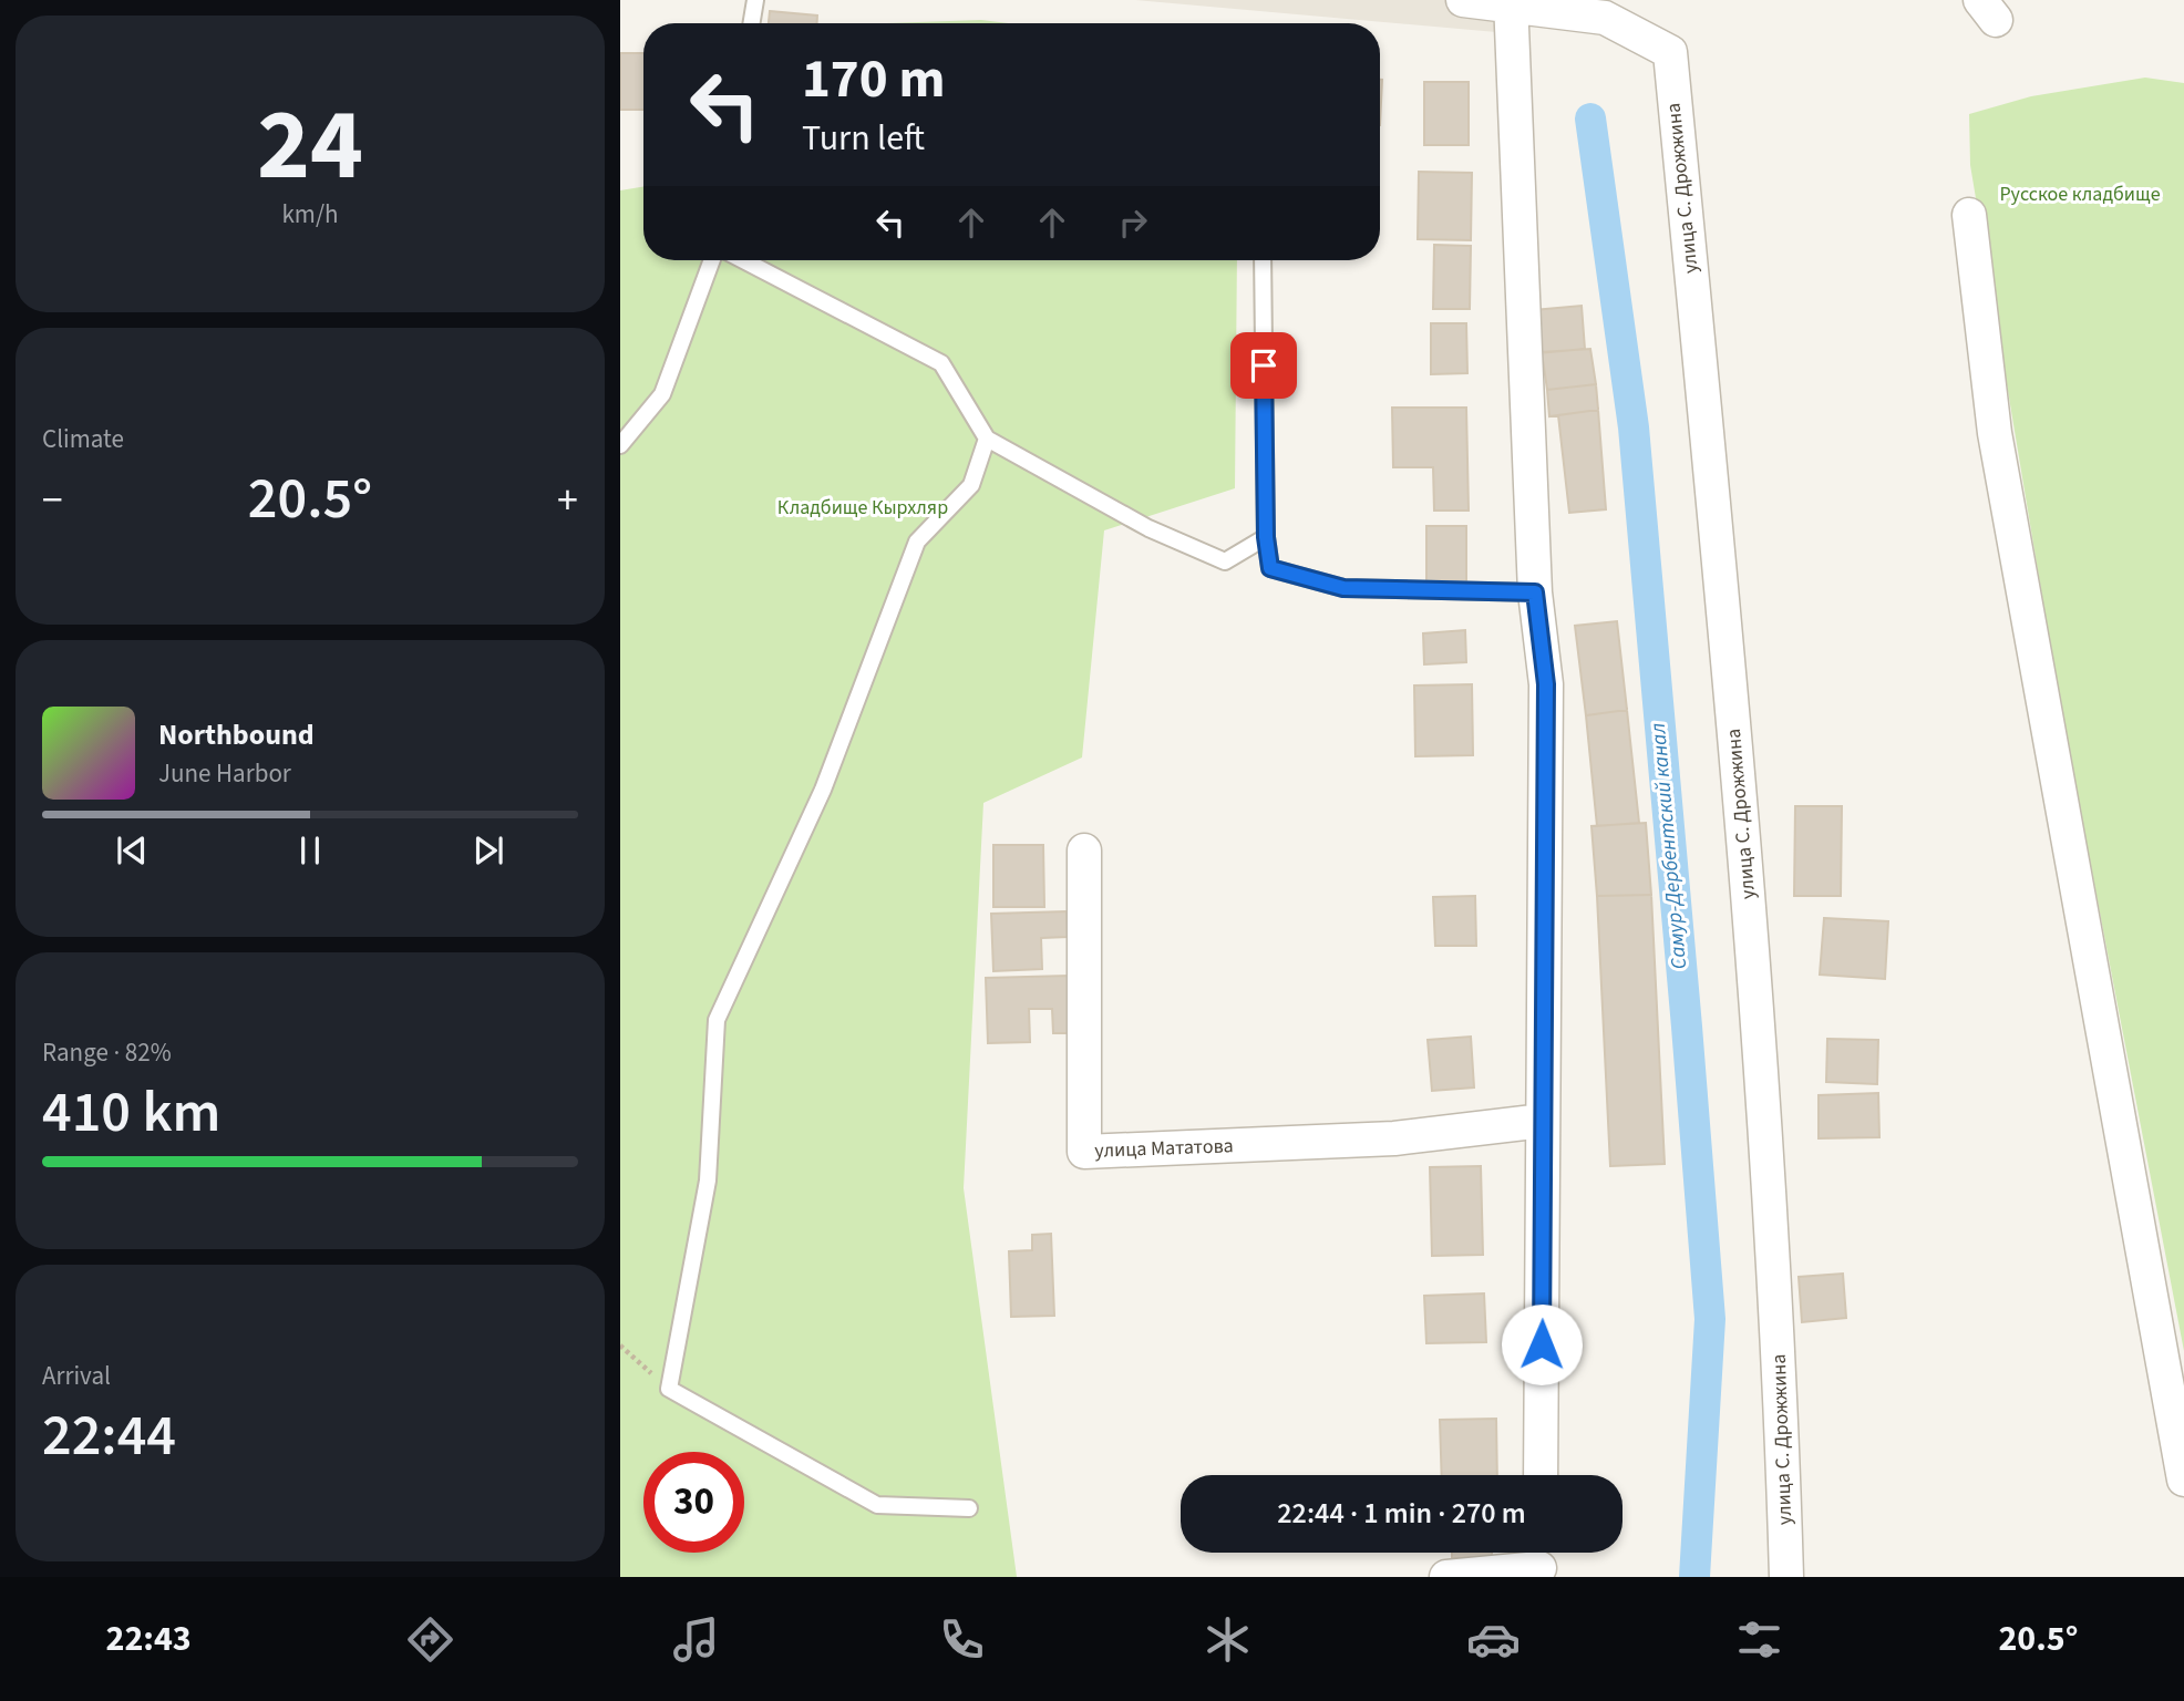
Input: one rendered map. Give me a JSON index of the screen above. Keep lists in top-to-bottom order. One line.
{"streets":{"street":["улица С. Дрожжина","улица Мататова"]},"water":["Самур-Дербентский канал"],"parks":["Русское кладбище","Кладбище Кырхляр"],"page":{"tile":[["24","km/h"],"Climate",["Range · 82%","410 km"],["Arrival","22:44"]],"turn":["170 m","Turn left"],"heat":["−","20.5°","+"],"song":["Northbound","June Harbor"],"limit":"30","trip":"22:44 · 1 min · 270 m","tabs":["22:43","20.5°"]}}
